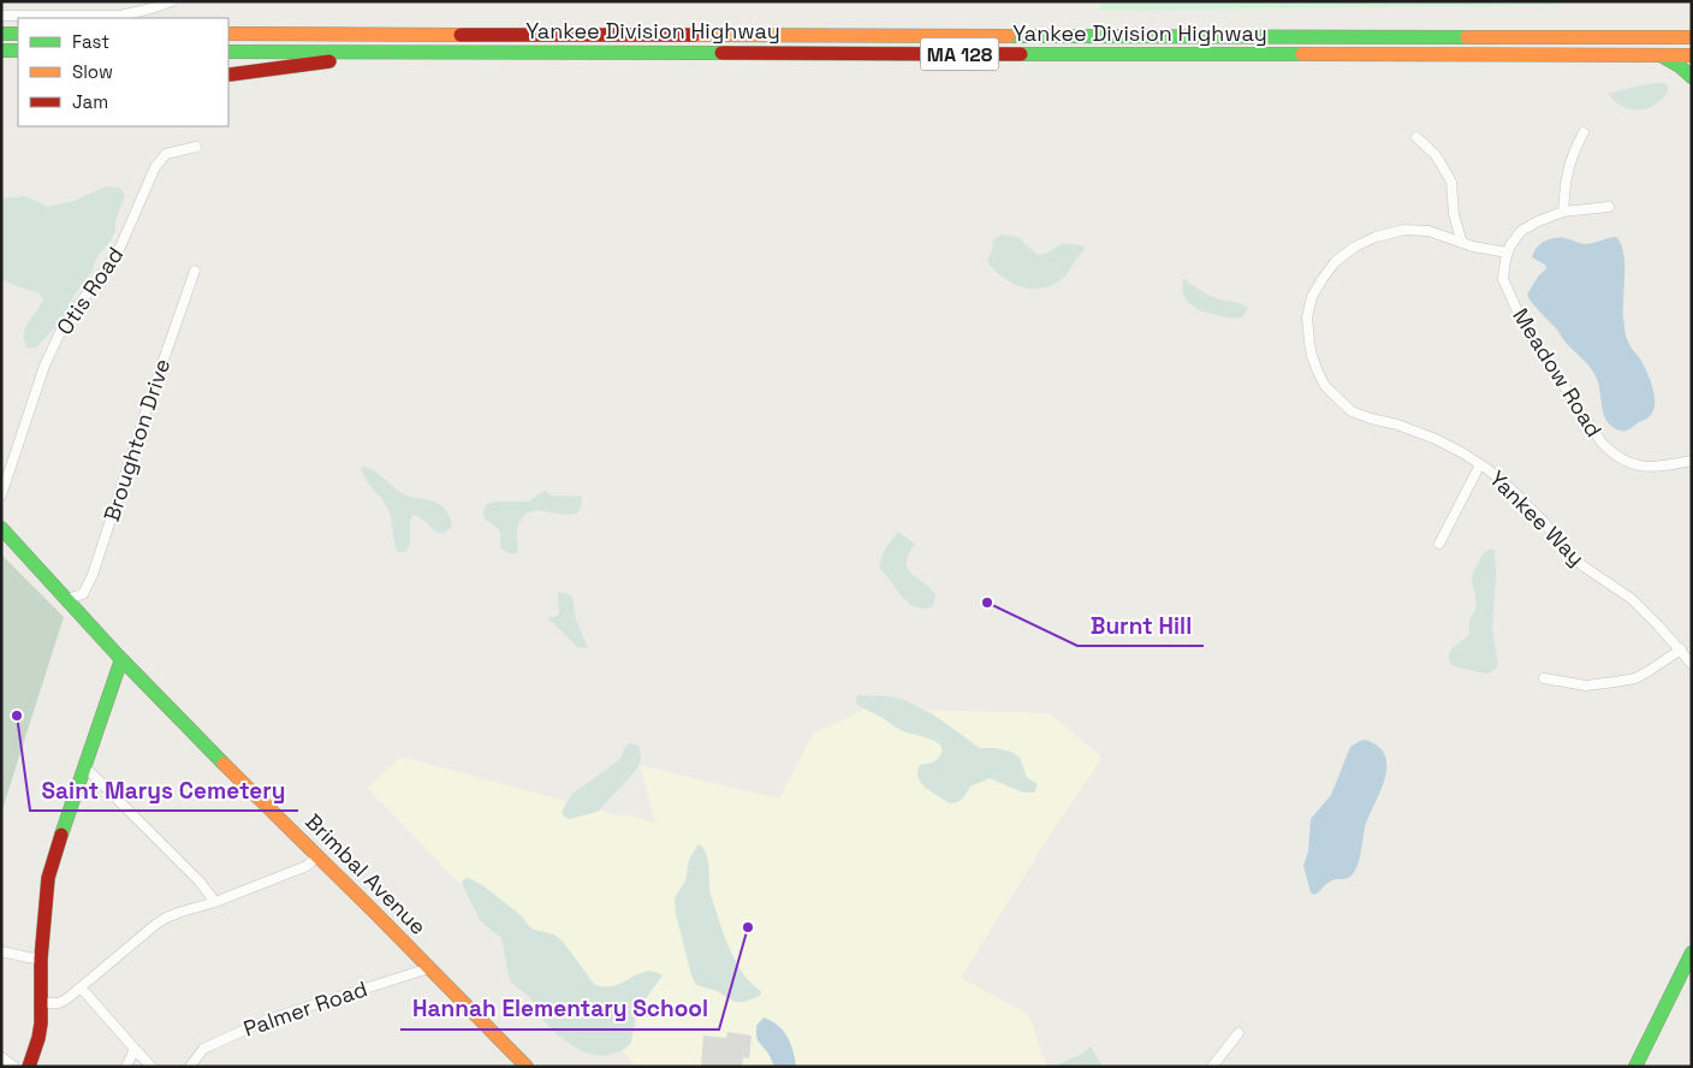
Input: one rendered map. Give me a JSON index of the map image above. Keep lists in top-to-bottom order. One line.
{"streets":{"main road":["Yankee Division Highway","MA 128","Brimbal Avenue"],"street":["Otis Road","Meadow Road","Broughton Drive","Yankee Way","Palmer Road"]},"crossings":[["Meadow Road","Yankee Way"],["Broughton Drive","Brimbal Avenue"],["Brimbal Avenue","Palmer Road"]],"places":["Burnt Hill","Saint Marys Cemetery","Hannah Elementary School"],"legend":["Fast","Slow","Jam"]}
